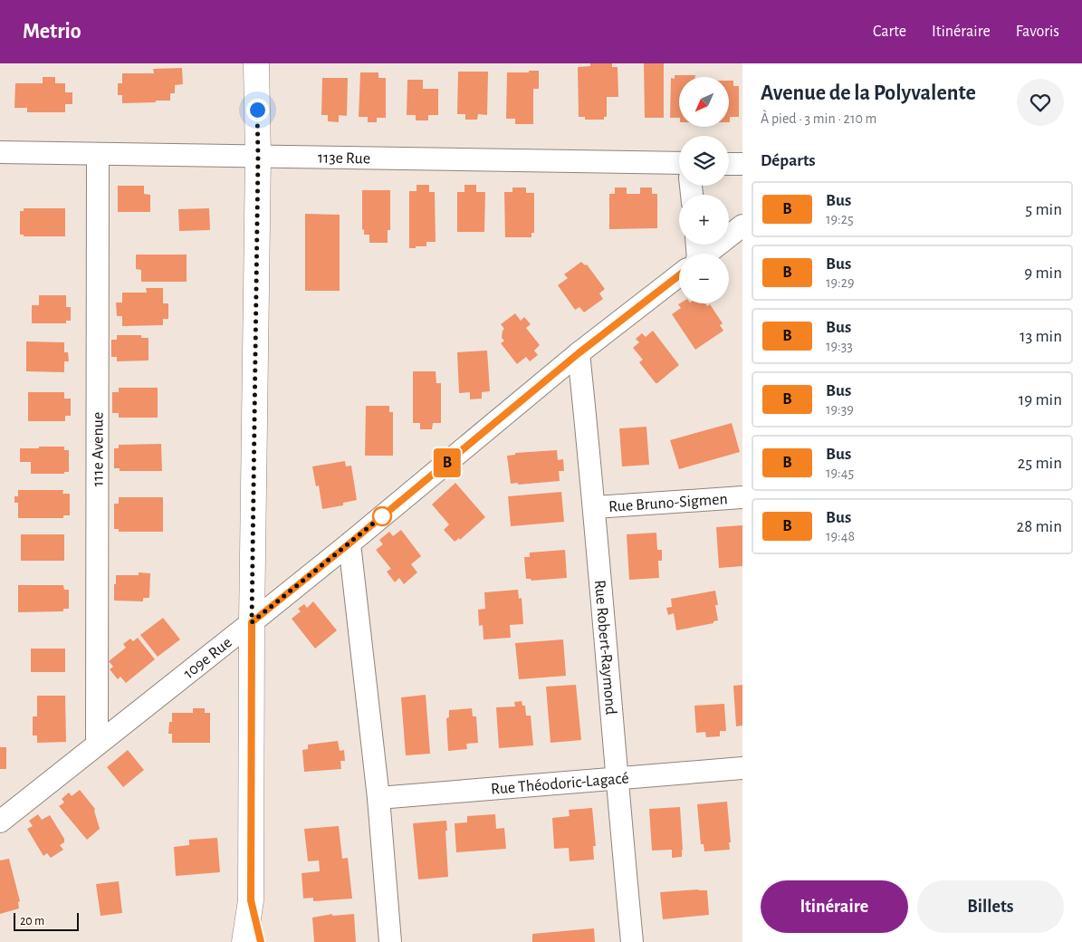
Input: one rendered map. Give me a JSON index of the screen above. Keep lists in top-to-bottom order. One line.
{"streets":{"street":["113e Rue","111e Avenue","Rue Bruno-Sigmen","Rue Robert-Raymond","109e Rue","Rue Théodoric-Lagacé"]},"crossings":[["113e Rue","111e Avenue"],["111e Avenue","109e Rue"],["Rue Bruno-Sigmen","Rue Robert-Raymond"],["Rue Robert-Raymond","109e Rue"],["Rue Robert-Raymond","Rue Théodoric-Lagacé"]],"lines":["bus line B"],"scale_bar":"20 m","north":"bottom left","page":{"header":"Metrio","nav":["Carte","Itinéraire","Favoris"],"on_map":"B","heading":[["Avenue de la Polyvalente","À pied · 3 min · 210 m"],"Départs"],"map_buttons":["+","−"],"list":[{"mark":"B","name":"Bus","note":"19:25","value":"5 min"},{"mark":"B","name":"Bus","note":"19:29","value":"9 min"},{"mark":"B","name":"Bus","note":"19:33","value":"13 min"},{"mark":"B","name":"Bus","note":"19:39","value":"19 min"},{"mark":"B","name":"Bus","note":"19:45","value":"25 min"},{"mark":"B","name":"Bus","note":"19:48","value":"28 min"}],"buttons":["Itinéraire","Billets"],"scale":"20 m"}}
